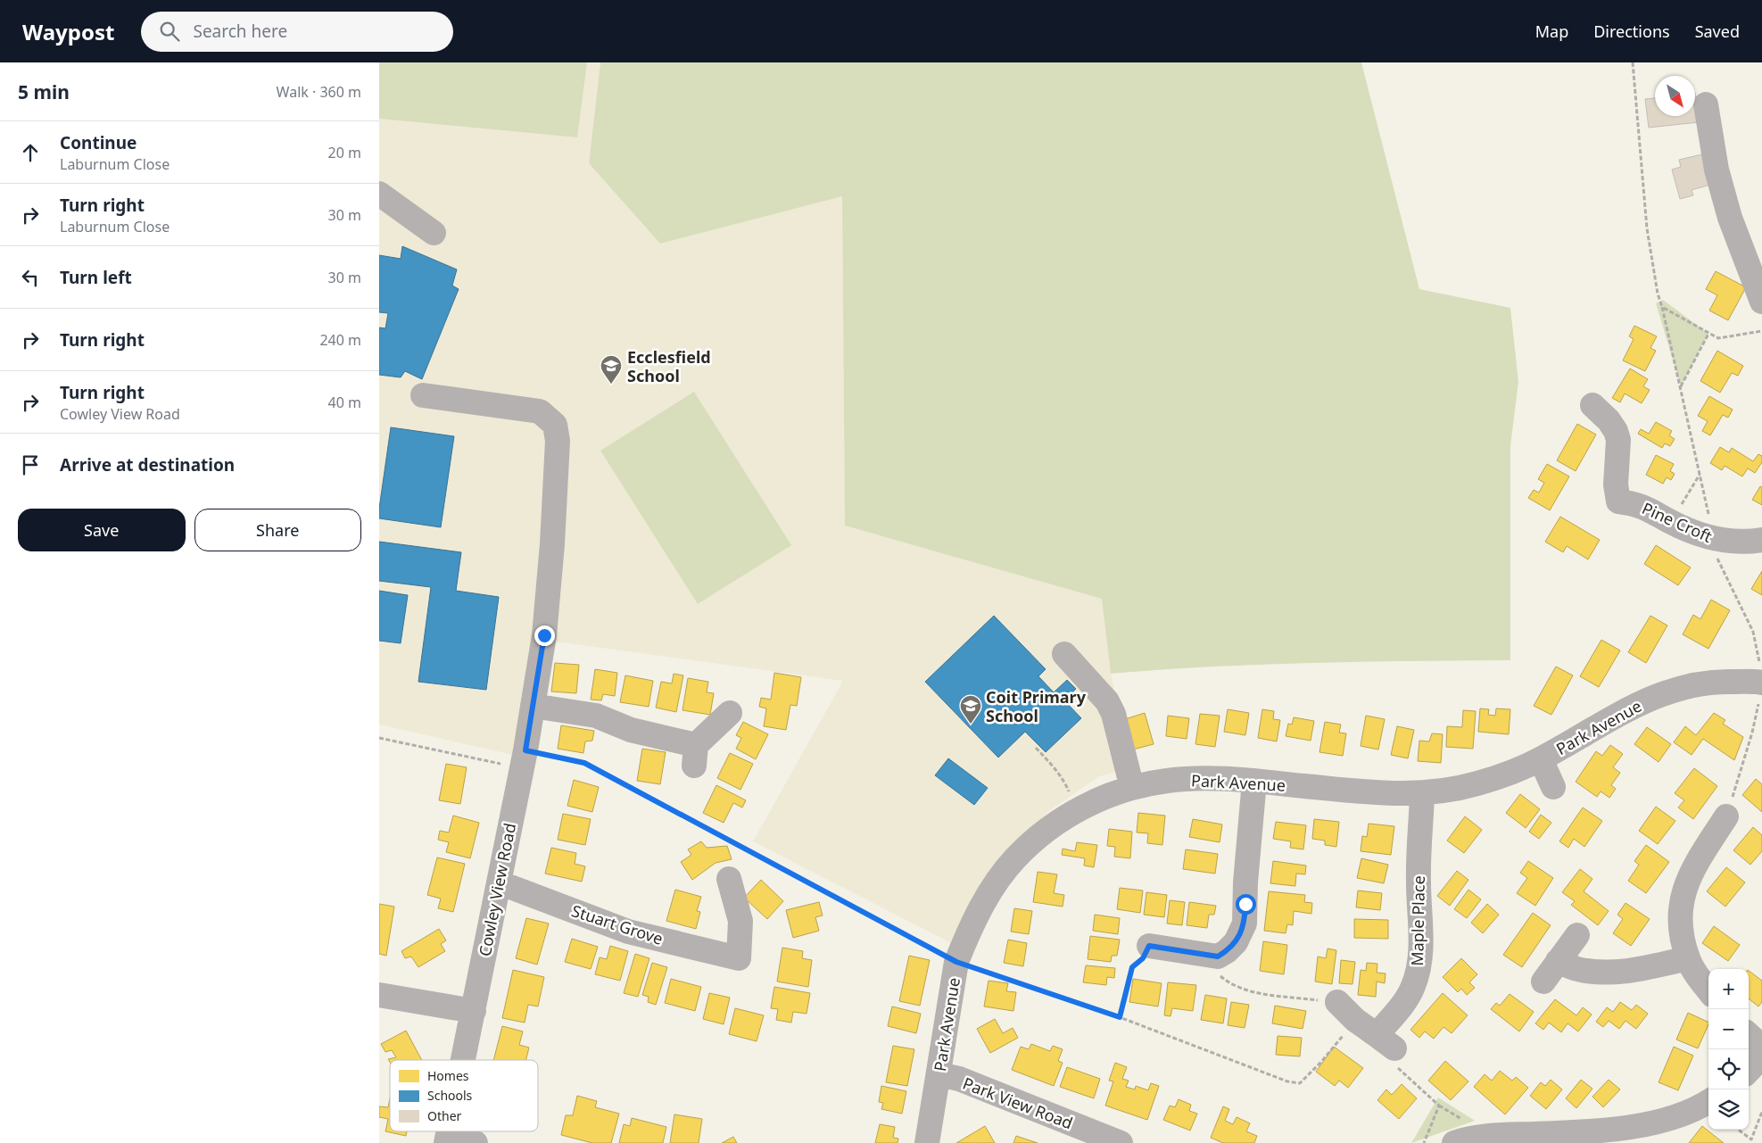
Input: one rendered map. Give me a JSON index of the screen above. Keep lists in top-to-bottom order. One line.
{"streets":{"street":["Pine Croft","Park Avenue","Cowley View Road","Maple Place","Stuart Grove","Park View Road"]},"crossings":[["Park Avenue","Maple Place"],["Park Avenue","Park View Road"],["Cowley View Road","Stuart Grove"]],"places":{"school or university":["Ecclesfield School","Coit Primary School"]},"legend":["Homes","Schools","Other"],"north":"bottom right","page":{"header":"Waypost","search":"Search here","nav":["Map","Directions","Saved"],"heading":["5 min","Walk · 360 m"],"list":[["Continue","Laburnum Close","20 m"],["Turn right","Laburnum Close","30 m"],["Turn left","30 m"],["Turn right","240 m"],["Turn right","Cowley View Road","40 m"],"Arrive at destination"],"buttons":["Save","Share"],"map_buttons":["+","−"]}}
